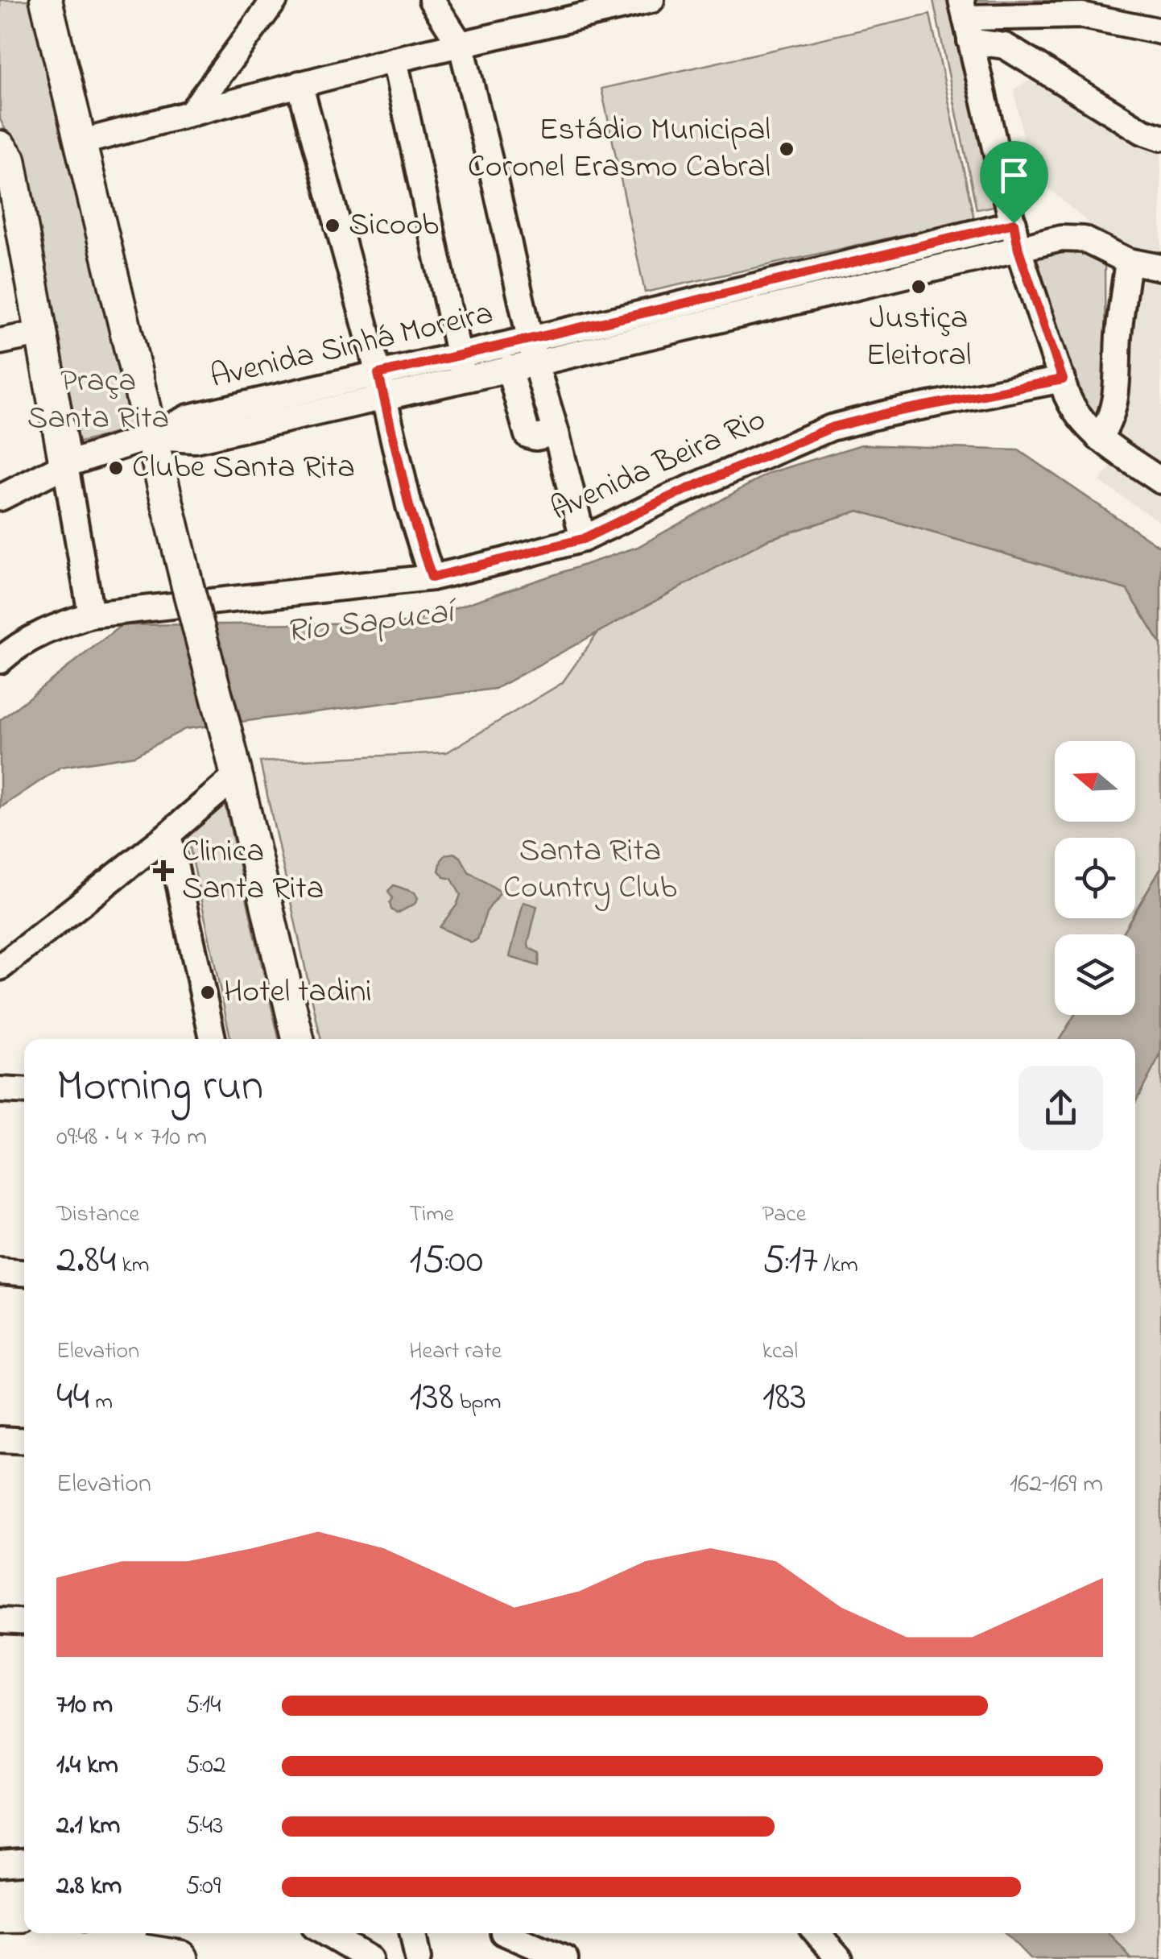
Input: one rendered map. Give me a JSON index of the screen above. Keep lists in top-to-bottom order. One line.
{"streets":{"street":["Avenida Sinhá Moreira","Avenida Beira Rio"]},"water":["Rio Sapucaí"],"parks":["Praça Santa Rita","Santa Rita Country Club"],"places":{"other":["Estádio Municipal Coronel Erasmo Cabral","Sicoob","Justiça Eleitoral","Clube Santa Rita","Hotel tadini"],"health":["Clinica Santa Rita"]},"north":"left","page":{"heading":["Morning run","09:48 · 4 × 710 m"],"stats":[["Distance","2.84 km"],["Time","15:00"],["Pace","5:17 /km"],["Elevation","44 m"],["Heart rate","138 bpm"],["kcal","183"]],"chart":["Elevation","162–169 m"],"list":[{"name":"710 m","note":"5:14"},{"name":"1.4 km","note":"5:02"},{"name":"2.1 km","note":"5:43"},{"name":"2.8 km","note":"5:09"}]}}
